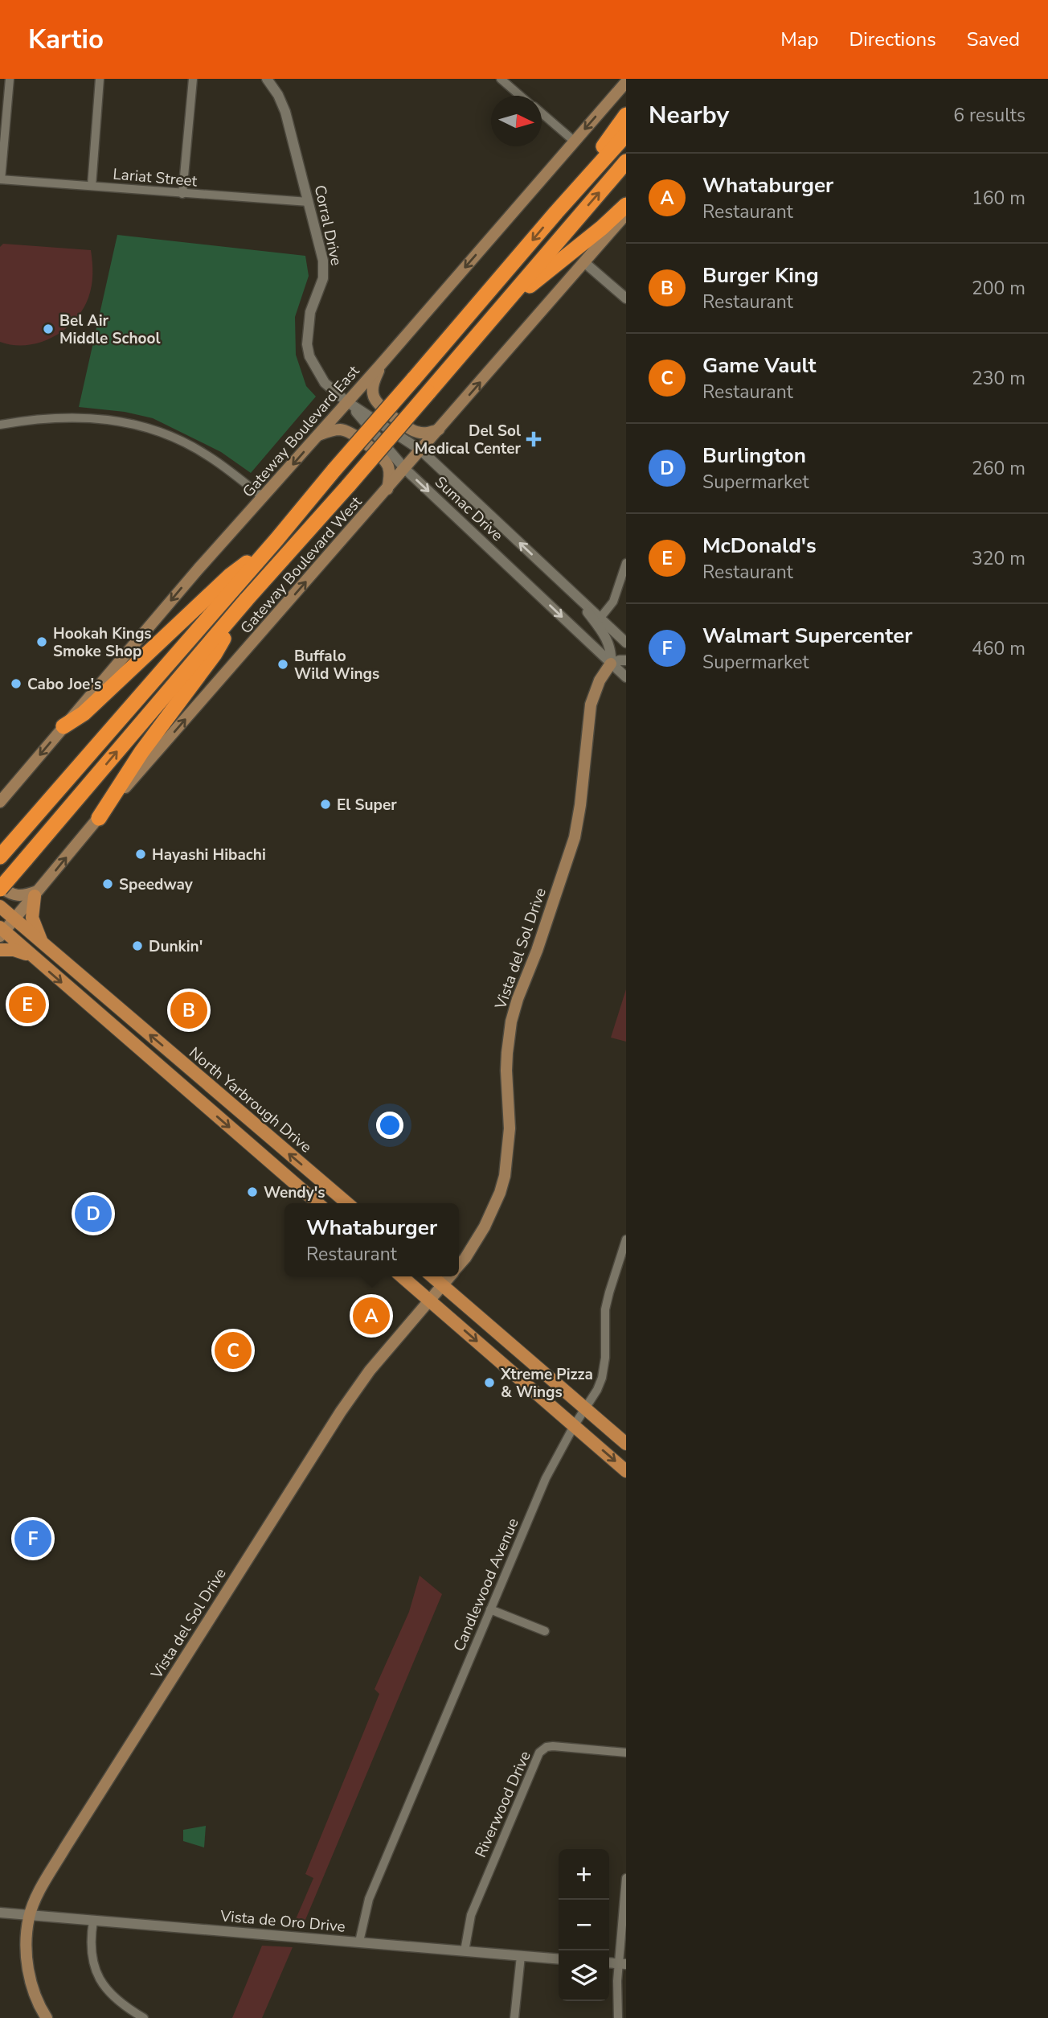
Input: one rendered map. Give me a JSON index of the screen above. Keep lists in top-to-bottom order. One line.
{"streets":{"main road":["Gateway Boulevard East","Gateway Boulevard West","Vista del Sol Drive","North Yarbrough Drive"],"street":["Lariat Street","Corral Drive","Sumac Drive","Candlewood Avenue","Riverwood Drive","Vista de Oro Drive"]},"crossings":[["Lariat Street","Corral Drive"],["Corral Drive","Gateway Boulevard East"],["Corral Drive","Sumac Drive"],["Gateway Boulevard East","Sumac Drive"],["Sumac Drive","Gateway Boulevard West"],["Sumac Drive","Vista del Sol Drive"],["Gateway Boulevard West","North Yarbrough Drive"],["Vista del Sol Drive","Vista de Oro Drive"],["Candlewood Avenue","Vista de Oro Drive"],["Riverwood Drive","Vista de Oro Drive"]],"one_way":["Gateway Boulevard East","Gateway Boulevard West"],"places":{"other":["Bel Air Middle School","Hookah Kings Smoke Shop","Buffalo Wild Wings","Cabo Joe's","El Super","Hayashi Hibachi","Speedway","Dunkin'","Wendy's","Xtreme Pizza & Wings"],"health":["Del Sol Medical Center"]},"north":"right","page":{"header":"Kartio","nav":["Map","Directions","Saved"],"heading":["Nearby","6 results"],"list":[{"mark":"A","name":"Whataburger","note":"Restaurant","value":"160 m"},{"mark":"B","name":"Burger King","note":"Restaurant","value":"200 m"},{"mark":"C","name":"Game Vault","note":"Restaurant","value":"230 m"},{"mark":"D","name":"Burlington","note":"Supermarket","value":"260 m"},{"mark":"E","name":"McDonald's","note":"Restaurant","value":"320 m"},{"mark":"F","name":"Walmart Supercenter","note":"Supermarket","value":"460 m"}],"pins":["E","B","D","A","C","F"],"popup":["Whataburger","Restaurant"],"map_buttons":["+","−"]}}
